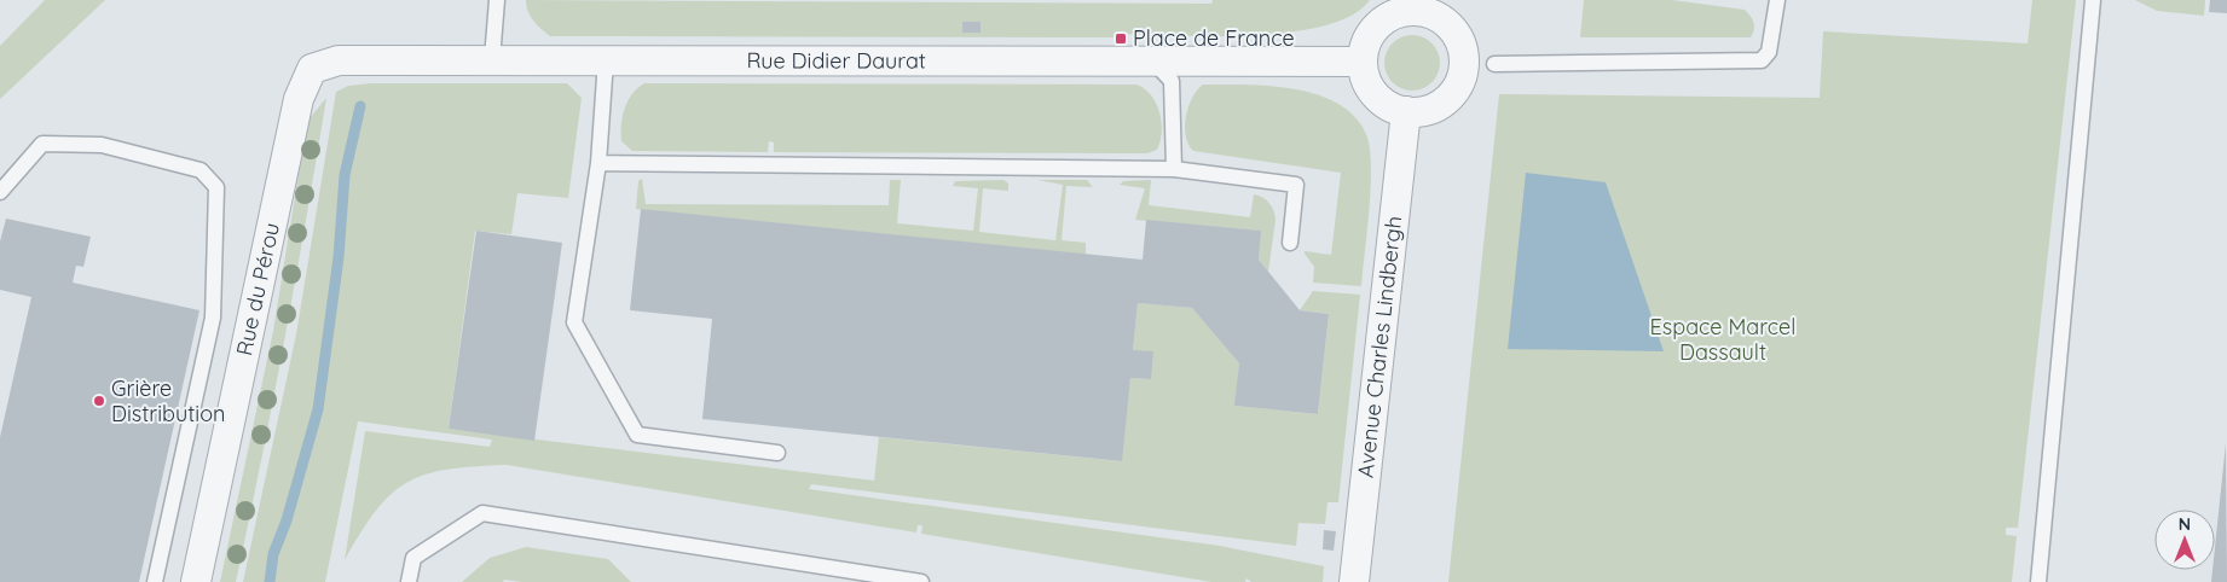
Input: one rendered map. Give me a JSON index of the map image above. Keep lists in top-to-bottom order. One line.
{"streets":{"street":["Rue Didier Daurat","Rue du Pérou","Avenue Charles Lindbergh"]},"crossings":[["Rue Didier Daurat","Rue du Pérou"],["Rue Didier Daurat","Avenue Charles Lindbergh"]],"parks":["Espace Marcel Dassault"],"places":{"transit":["Place de France"],"other":["Grière Distribution"]},"north":"top"}
